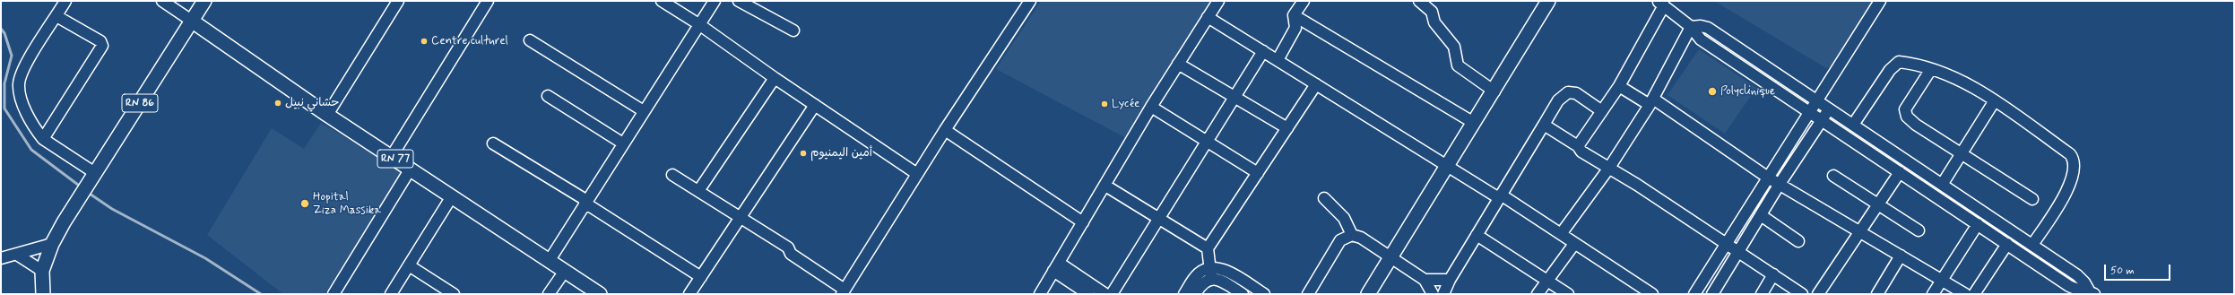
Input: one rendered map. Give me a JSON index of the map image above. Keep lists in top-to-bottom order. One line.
{"streets":{"main road":["RN 86","RN 77"]},"crossings":[["RN 86","RN 77"]],"places":["Centre culturel","Polyclinique","حشاني نبيل","Lycée","أمين اليمنيوم","Hopital Ziza Massika"],"scale_bar":"50 m"}
